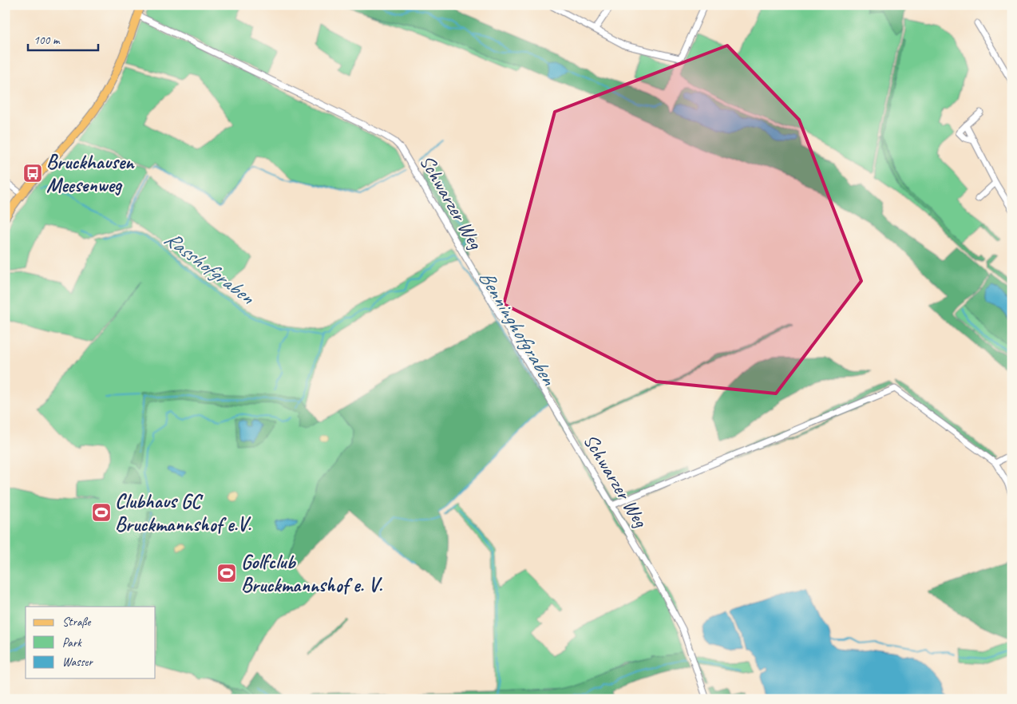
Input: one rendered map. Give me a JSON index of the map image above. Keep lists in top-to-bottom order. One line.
{"streets":{"street":["Schwarzer Weg"]},"water":["Rasshofgraben","Benninghofgraben"],"places":{"bus stop":["Bruckhausen Meesenweg"],"sports":["Clubhaus GC Bruckmannshof e.V.","Golfclub Bruckmannshof e. V."]},"legend":["Straße","Park","Wasser"],"scale_bar":"100 m"}
